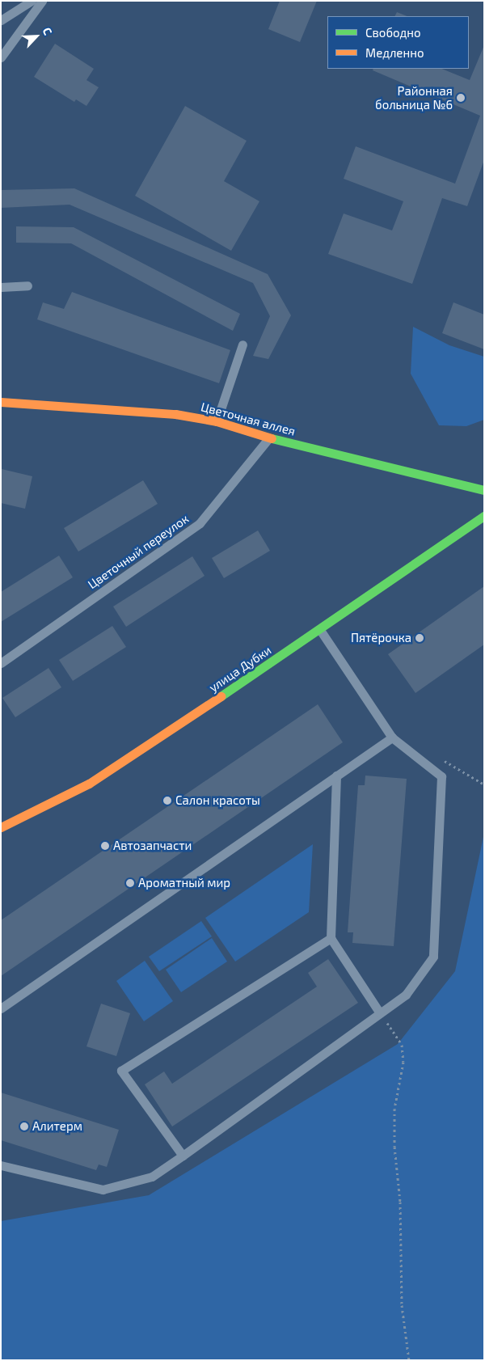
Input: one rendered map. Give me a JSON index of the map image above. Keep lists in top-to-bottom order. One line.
{"streets":{"street":["Цветочная аллея","улица Дубки"],"lane":["Цветочный переулок"]},"crossings":[["Цветочная аллея","Цветочный переулок"]],"places":["Районная больница №6","Пятёрочка","Салон красоты","Автозапчасти","Ароматный мир","Алитерм"],"legend":["Свободно","Медленно"],"north":"top right"}
